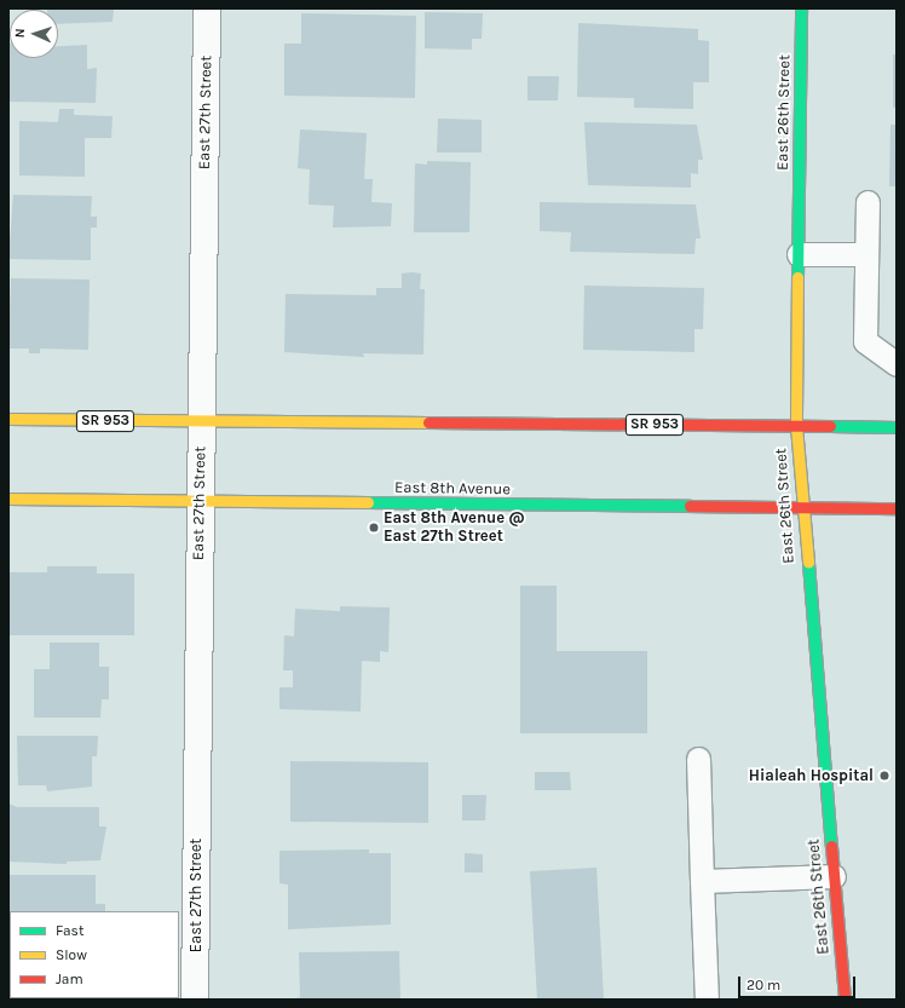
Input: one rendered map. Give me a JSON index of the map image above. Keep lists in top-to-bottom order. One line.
{"streets":{"main road":["East 26th Street","SR 953","East 8th Avenue"],"street":["East 27th Street"]},"crossings":[["East 27th Street","SR 953"],["East 27th Street","East 8th Avenue"],["East 26th Street","SR 953"],["East 26th Street","East 8th Avenue"]],"places":["East 8th Avenue @ East 27th Street","Hialeah Hospital"],"legend":["Fast","Slow","Jam"],"scale_bar":"20 m","north":"left"}
